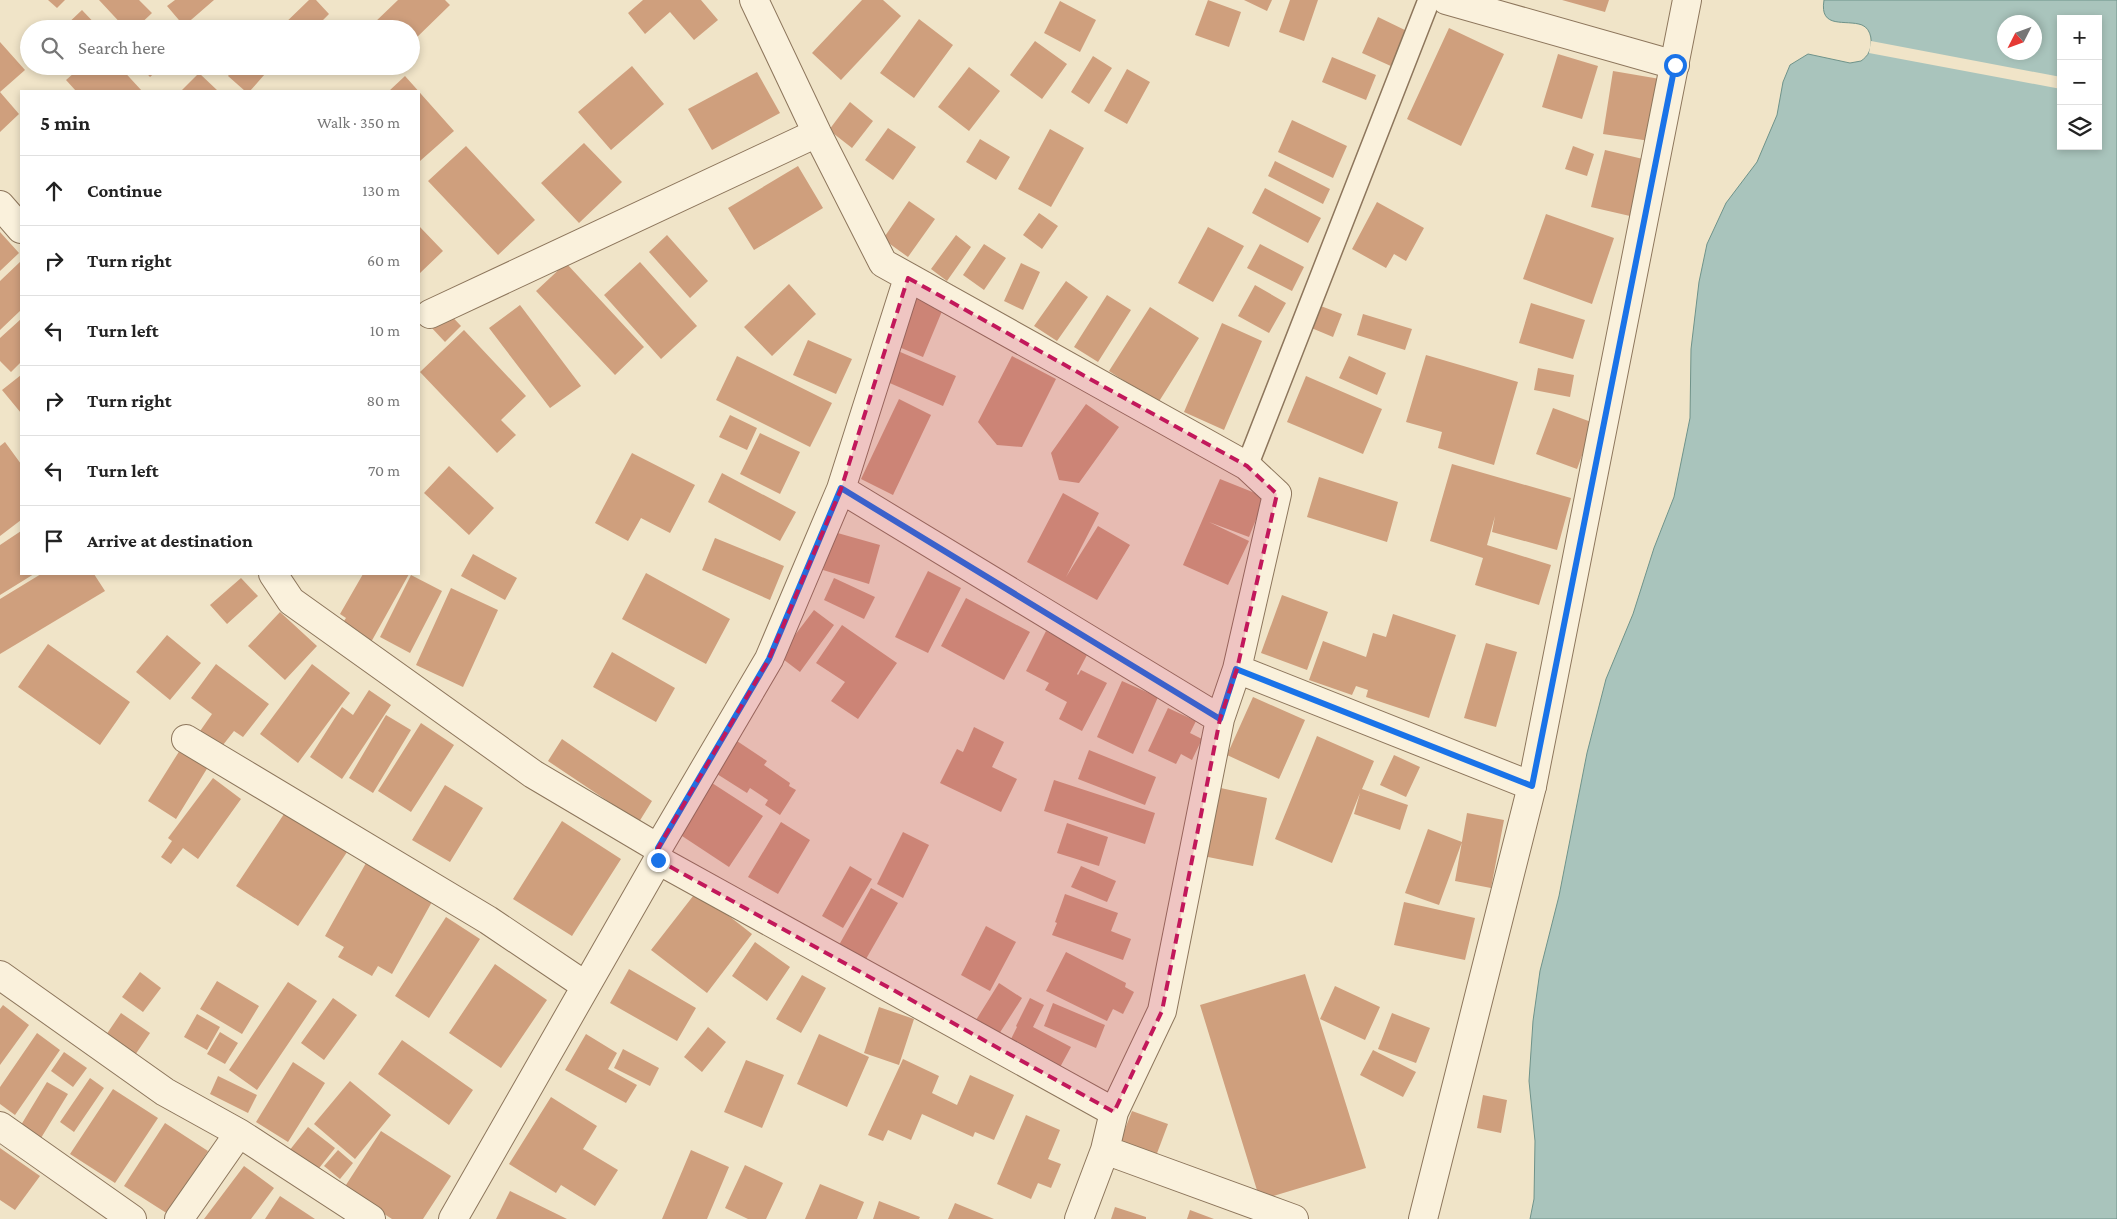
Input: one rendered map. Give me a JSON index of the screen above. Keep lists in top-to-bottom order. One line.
{"north":"bottom left","page":{"map_buttons":["+","−"],"search":"Search here","heading":["5 min","Walk · 350 m"],"list":[["Continue","130 m"],["Turn right","60 m"],["Turn left","10 m"],["Turn right","80 m"],["Turn left","70 m"],"Arrive at destination"]}}
